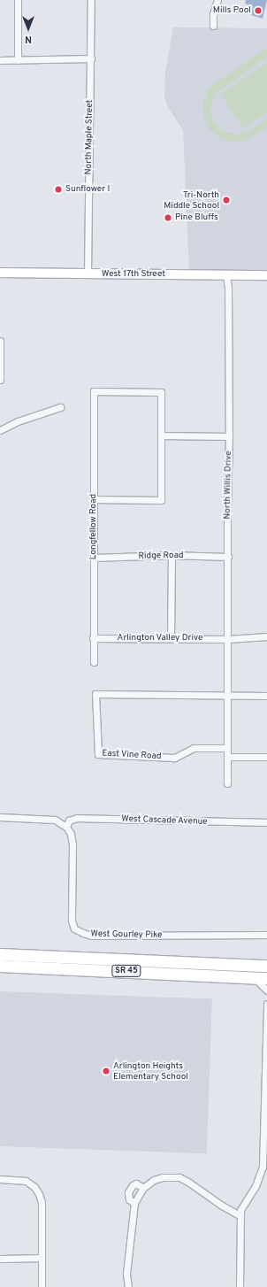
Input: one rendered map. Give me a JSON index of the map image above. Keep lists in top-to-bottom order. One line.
{"streets":{"highway":["SR 45"],"main road":["West 17th Street"],"street":["North Maple Street","North Willis Drive","Longfellow Road","Ridge Road","Arlington Valley Drive","East Vine Road","West Cascade Avenue","West Gourley Pike"]},"crossings":[["North Maple Street","West 17th Street"],["West 17th Street","North Willis Drive"],["North Willis Drive","Ridge Road"],["North Willis Drive","Arlington Valley Drive"],["North Willis Drive","East Vine Road"],["Longfellow Road","Ridge Road"],["Longfellow Road","Arlington Valley Drive"],["West Cascade Avenue","West Gourley Pike"]],"places":["Mills Pool","Sunflower I","Tri-North Middle School","Pine Bluffs","Arlington Heights Elementary School"],"north":"bottom"}
